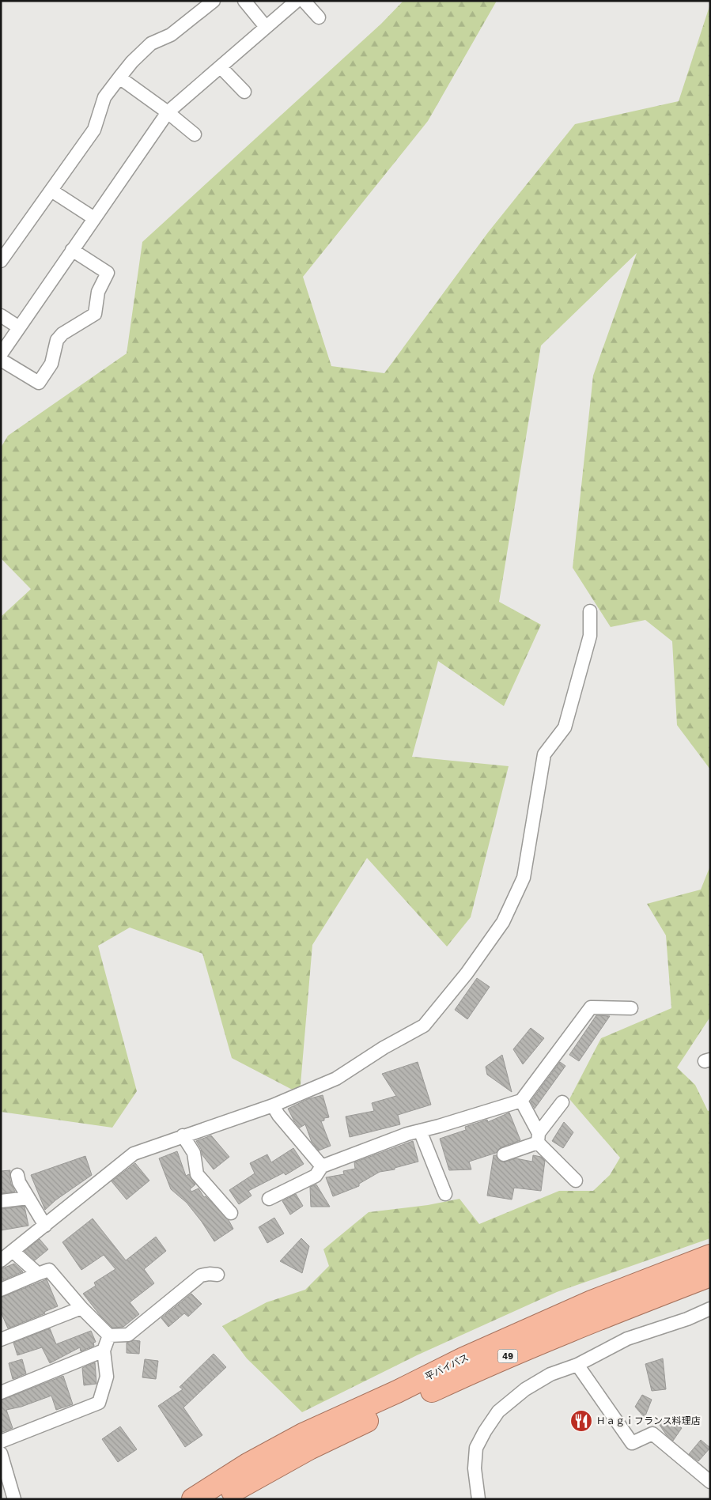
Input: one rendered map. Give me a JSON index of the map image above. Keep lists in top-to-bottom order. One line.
{"streets":{"highway":["49","平バイパス"]},"places":{"restaurant":["Ｈａｇｉフランス料理店"]}}
